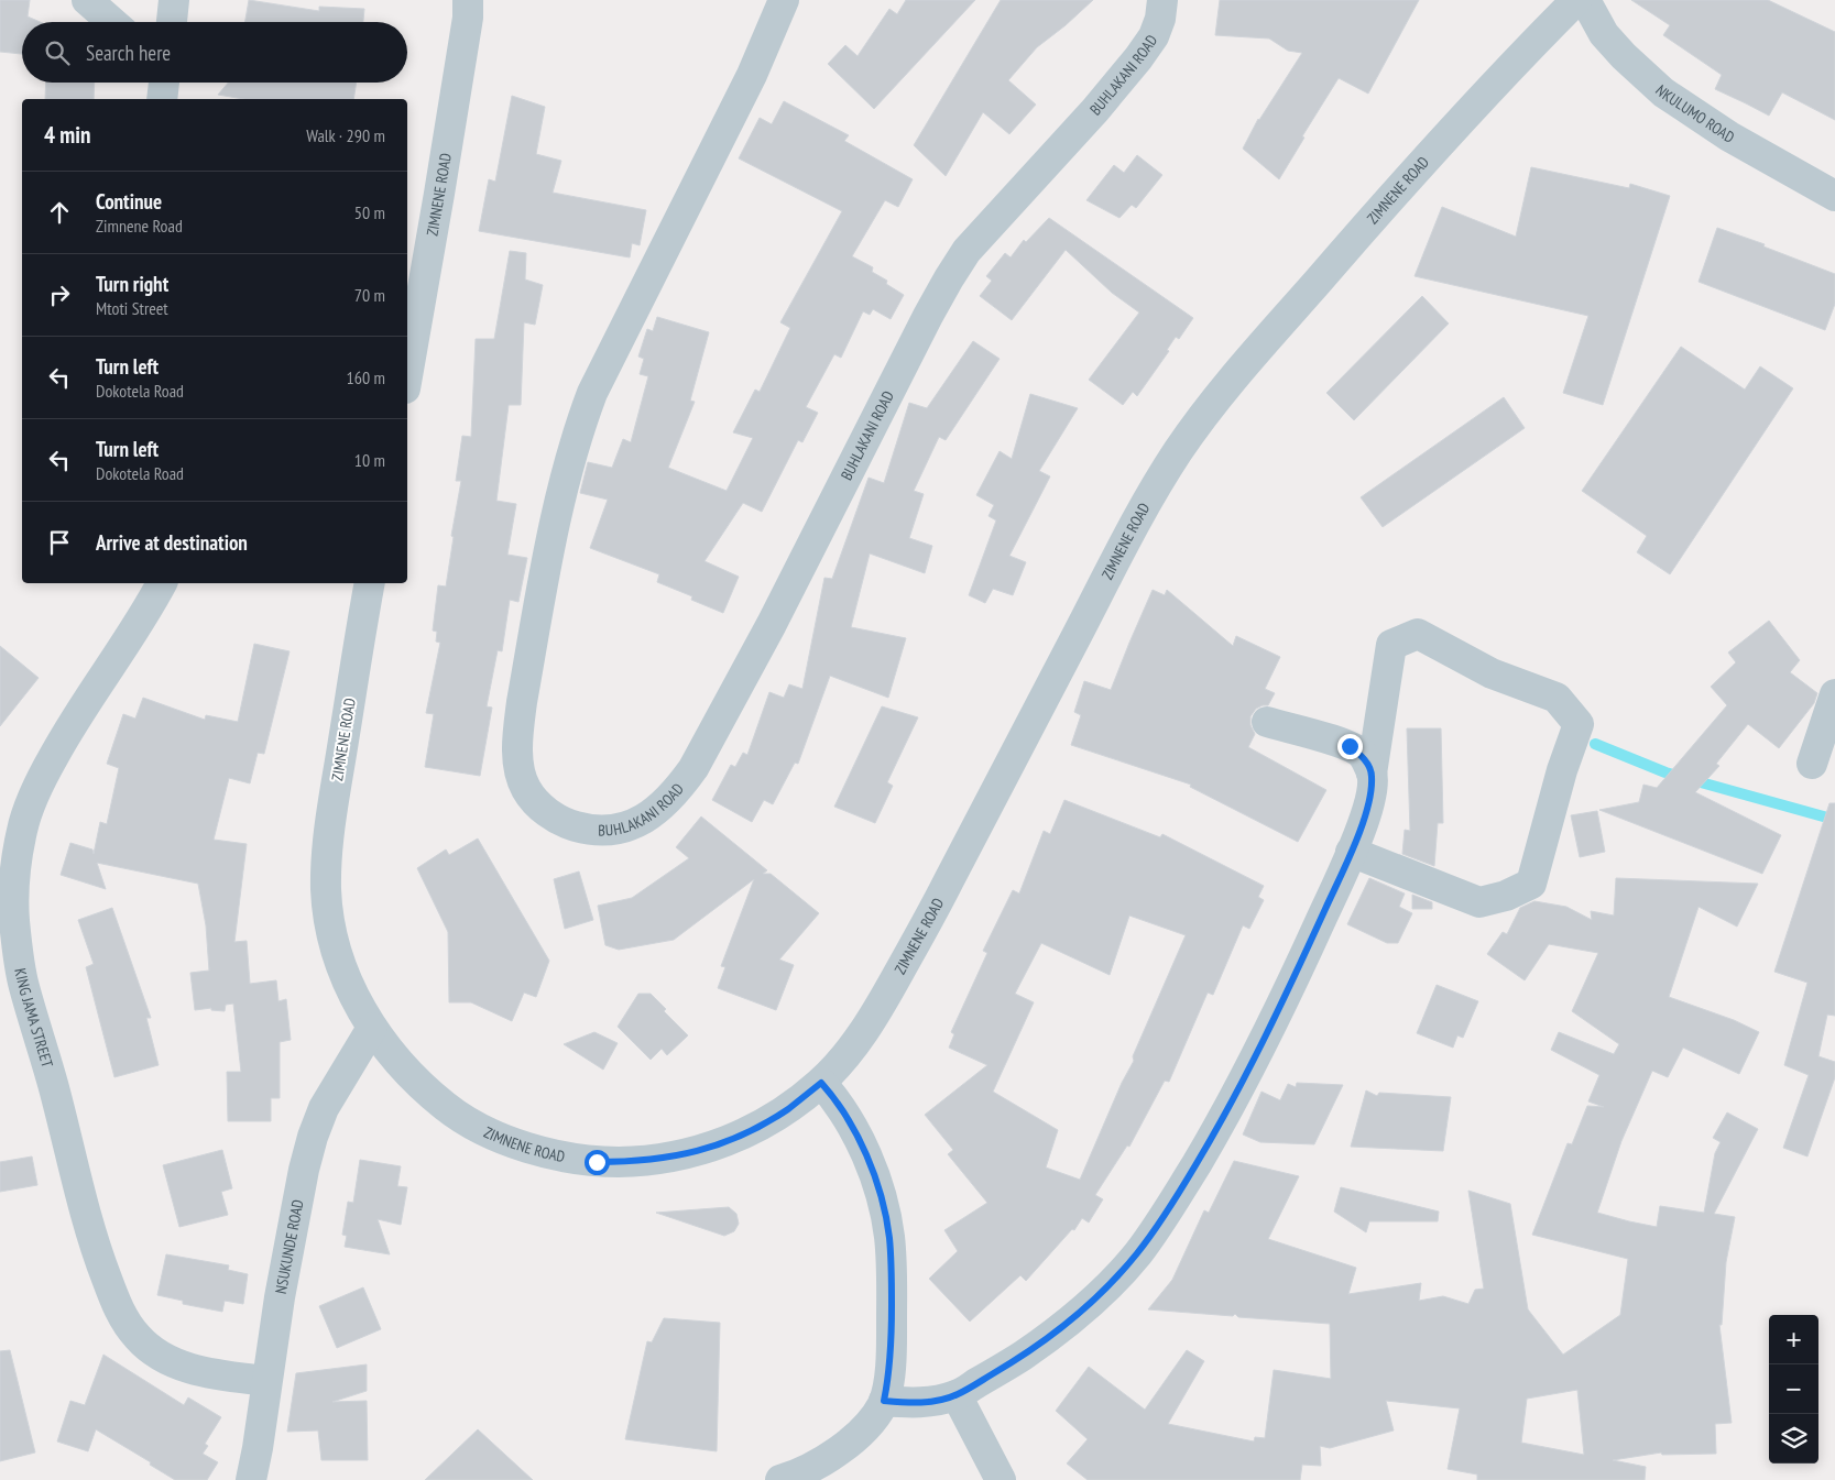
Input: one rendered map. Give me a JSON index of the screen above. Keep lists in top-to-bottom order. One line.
{"streets":{"street":["BUHLAKANI ROAD","NKULUMO ROAD","ZIMNENE ROAD","KING JAMA STREET","NSUKUNDE ROAD"]},"crossings":[["ZIMNENE ROAD","NSUKUNDE ROAD"],["KING JAMA STREET","NSUKUNDE ROAD"]],"page":{"search":"Search here","heading":["4 min","Walk · 290 m"],"list":[["Continue","Zimnene Road","50 m"],["Turn right","Mtoti Street","70 m"],["Turn left","Dokotela Road","160 m"],["Turn left","Dokotela Road","10 m"],"Arrive at destination"],"map_buttons":["+","−"]}}
